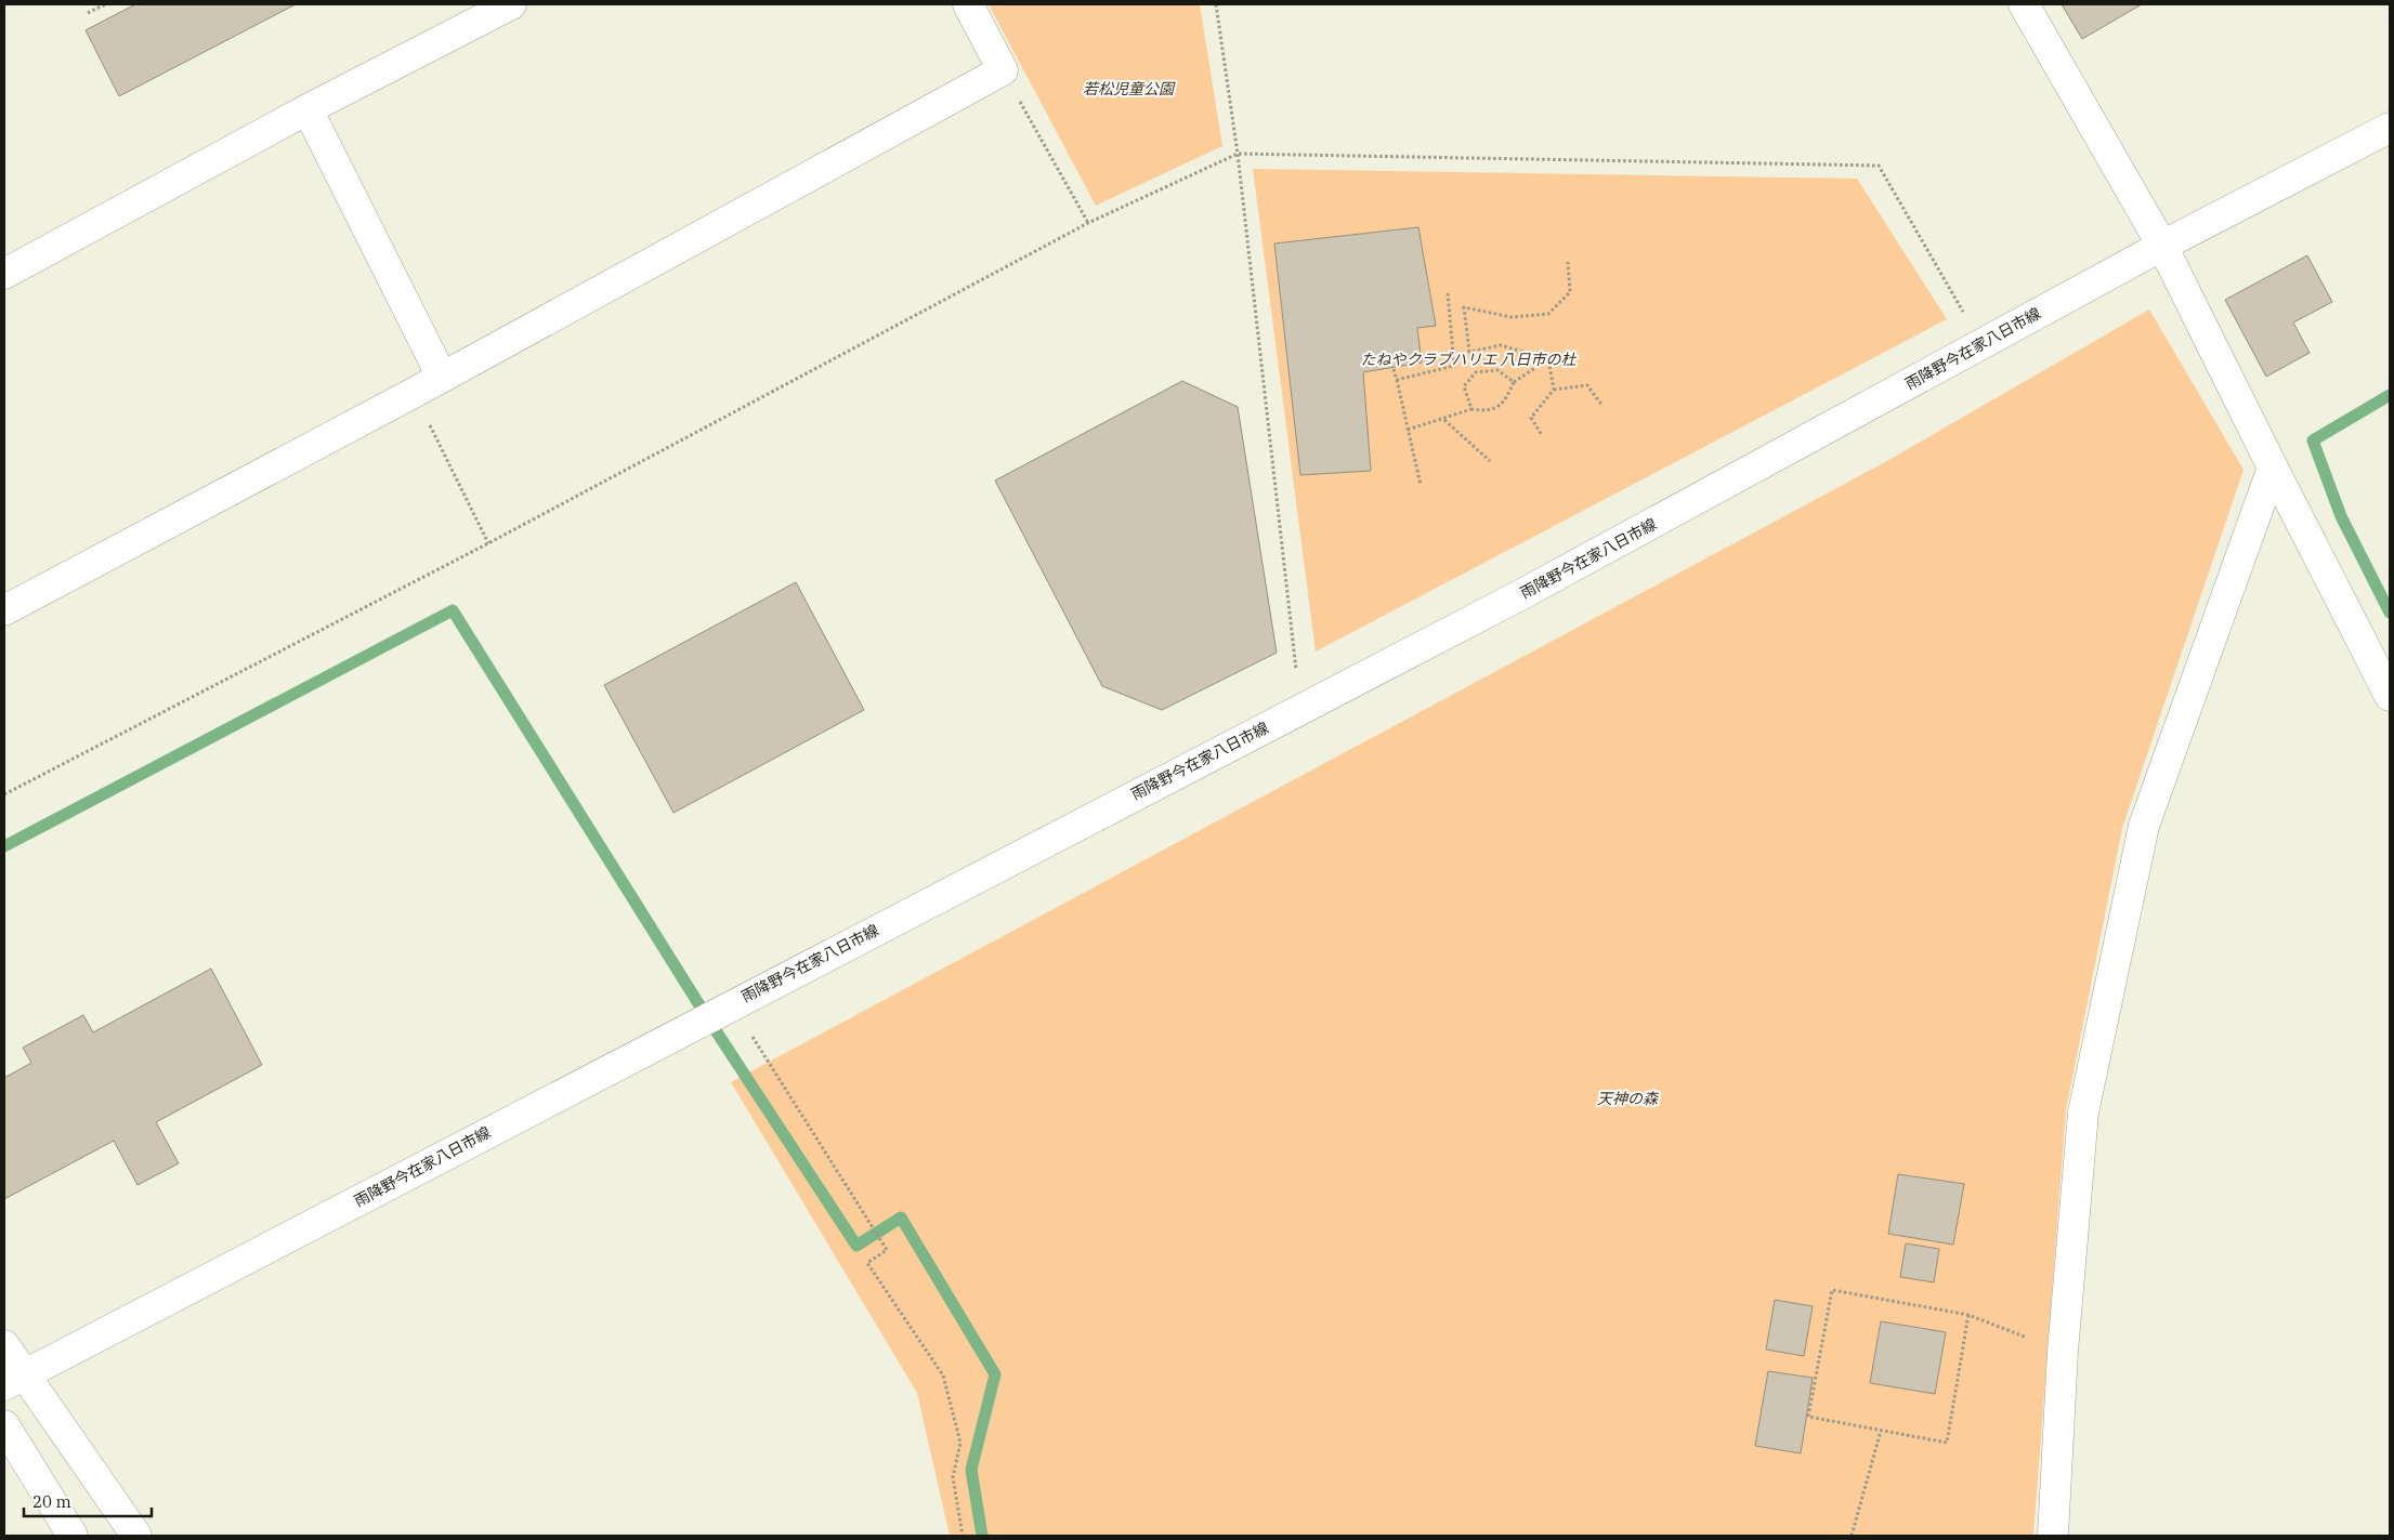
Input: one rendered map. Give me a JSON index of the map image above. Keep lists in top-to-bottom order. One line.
{"streets":{"street":["雨降野今在家八日市線"]},"parks":["若松児童公園","たねやクラブハリエ 八日市の杜","天神の森"],"scale_bar":"20 m"}
